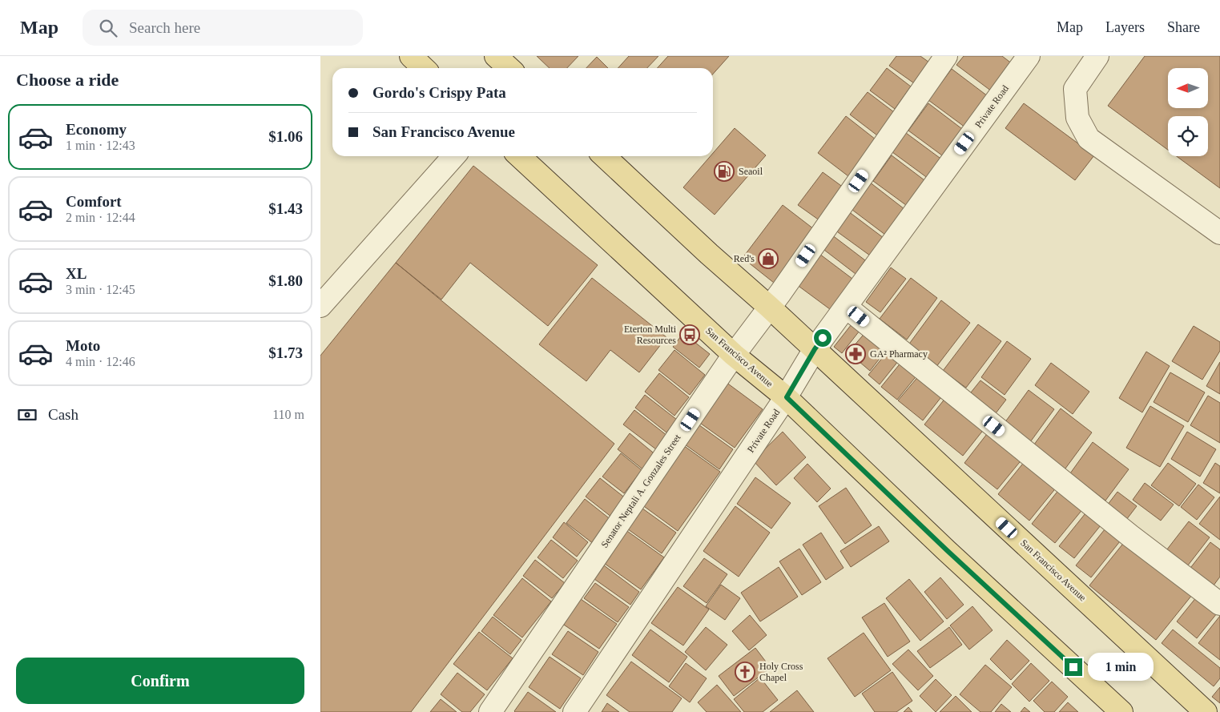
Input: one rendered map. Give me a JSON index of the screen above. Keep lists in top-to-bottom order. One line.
{"streets":{"main road":["San Francisco Avenue"],"street":["Private Road","Senator Neptali A. Gonzales Street"]},"crossings":[["Private Road","San Francisco Avenue"],["San Francisco Avenue","Senator Neptali A. Gonzales Street"]],"places":{"fuel station":["Seaoil"],"shop":["Red's"],"bus stop":["Eterton Multi Resources"],"pharmacy":["GA² Pharmacy"],"church":["Holy Cross Chapel"]},"north":"left","page":{"header":"Map","search":"Search here","nav":["Map","Layers","Share"],"heading":"Choose a ride","banner":["Gordo's Crispy Pata","San Francisco Avenue"],"list":[{"name":"Economy","note":"1 min · 12:43","value":"$1.06"},{"name":"Comfort","note":"2 min · 12:44","value":"$1.43"},{"name":"XL","note":"3 min · 12:45","value":"$1.80"},{"name":"Moto","note":"4 min · 12:46","value":"$1.73"}],"pay":["Cash","110 m"],"buttons":"Confirm","bubble":"1 min"}}
